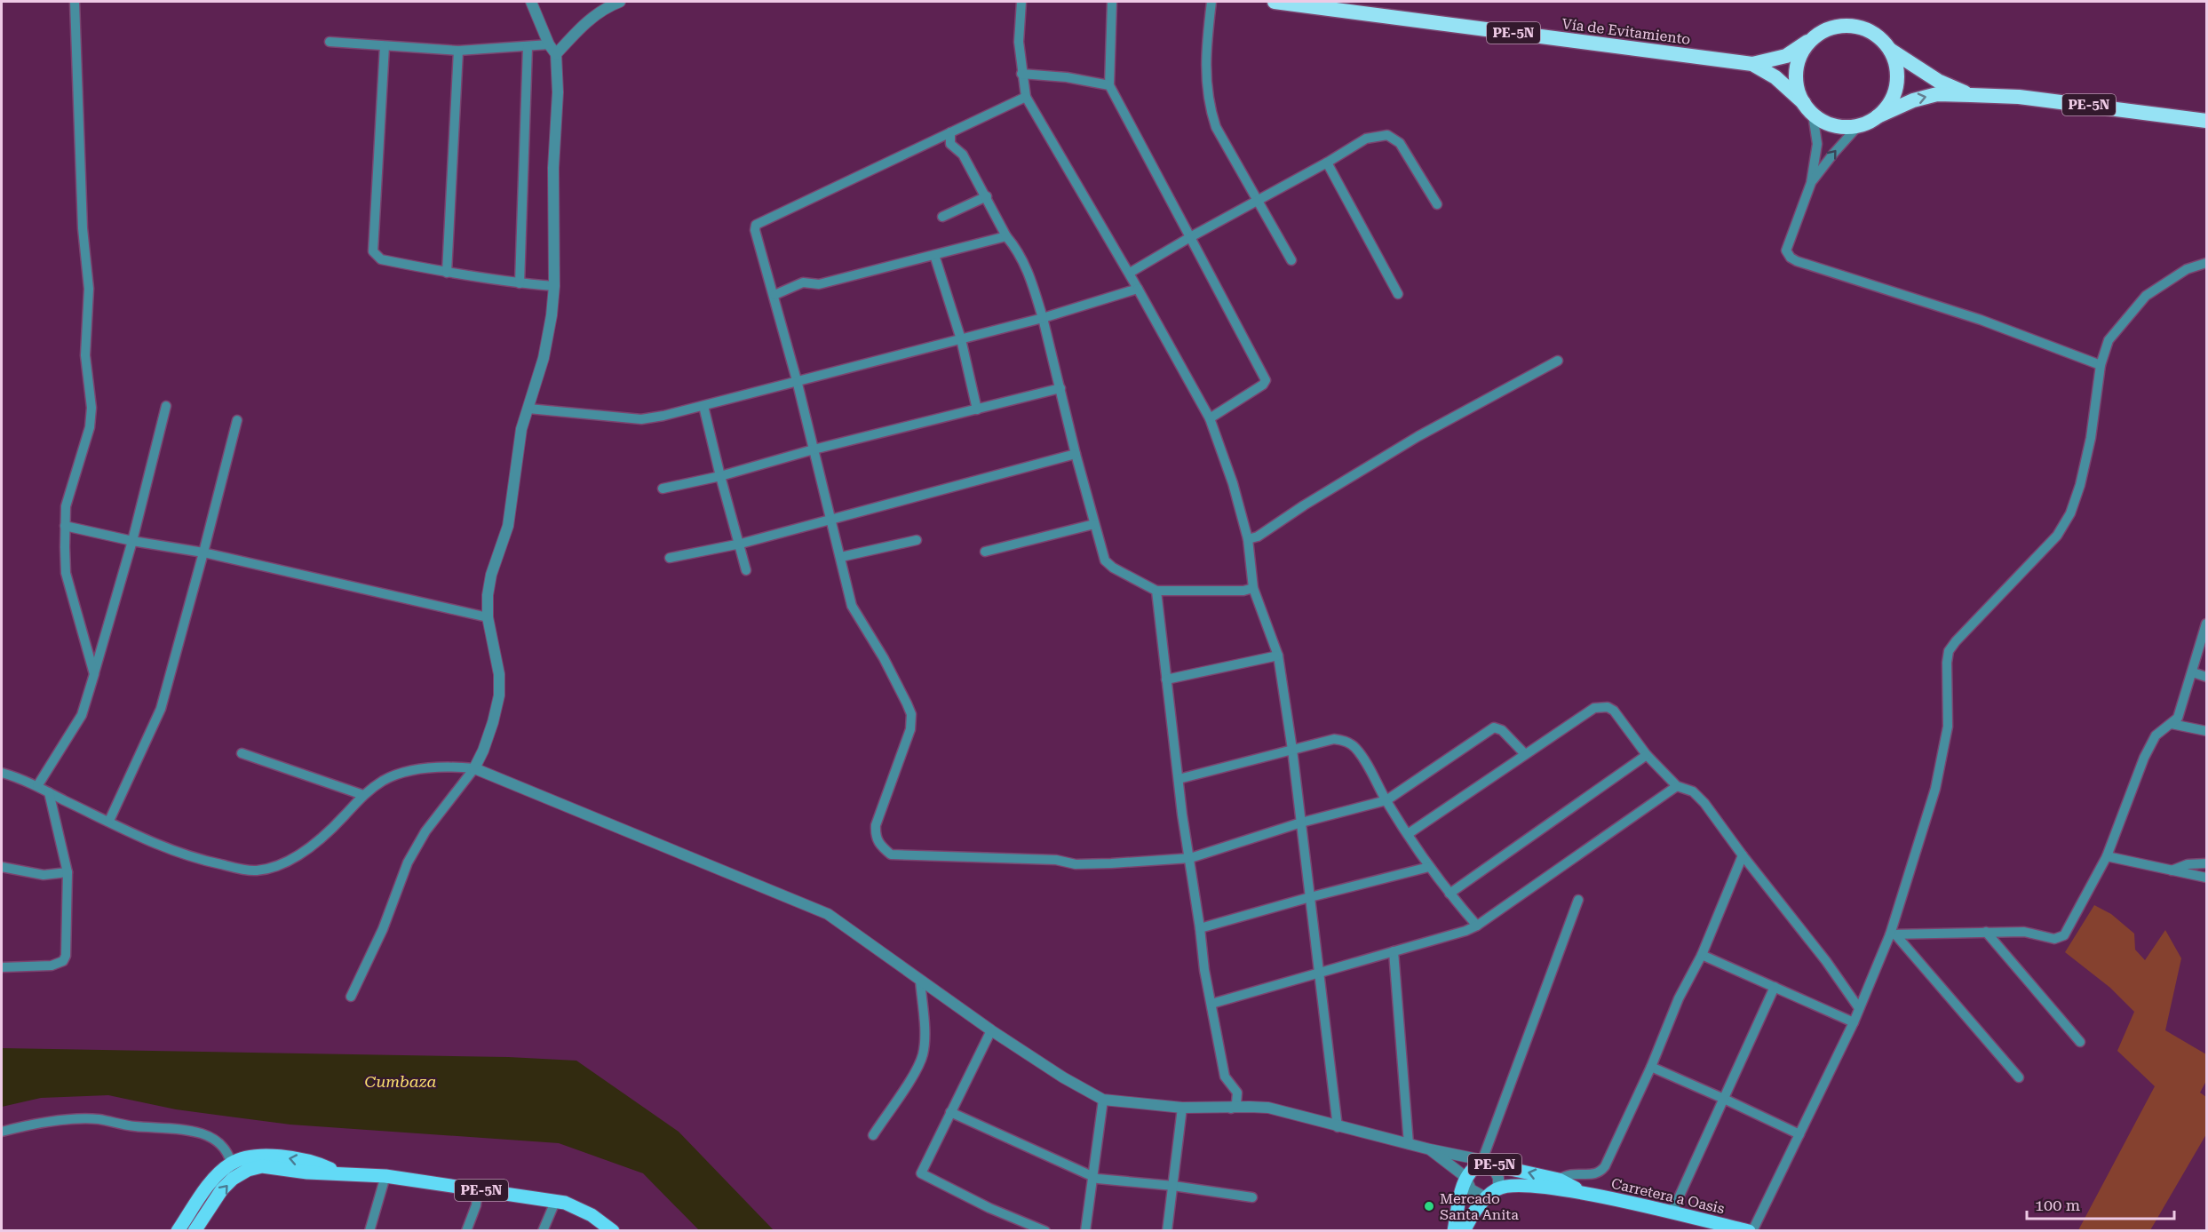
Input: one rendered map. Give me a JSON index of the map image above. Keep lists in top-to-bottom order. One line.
{"streets":{"highway":["Vía de Evitamiento","PE-5N"],"main road":["Carretera a Oasis"]},"crossings":[["Vía de Evitamiento","PE-5N"],["PE-5N","Carretera a Oasis"]],"water":["Cumbaza"],"places":["Mercado Santa Anita"],"scale_bar":"100 m"}
